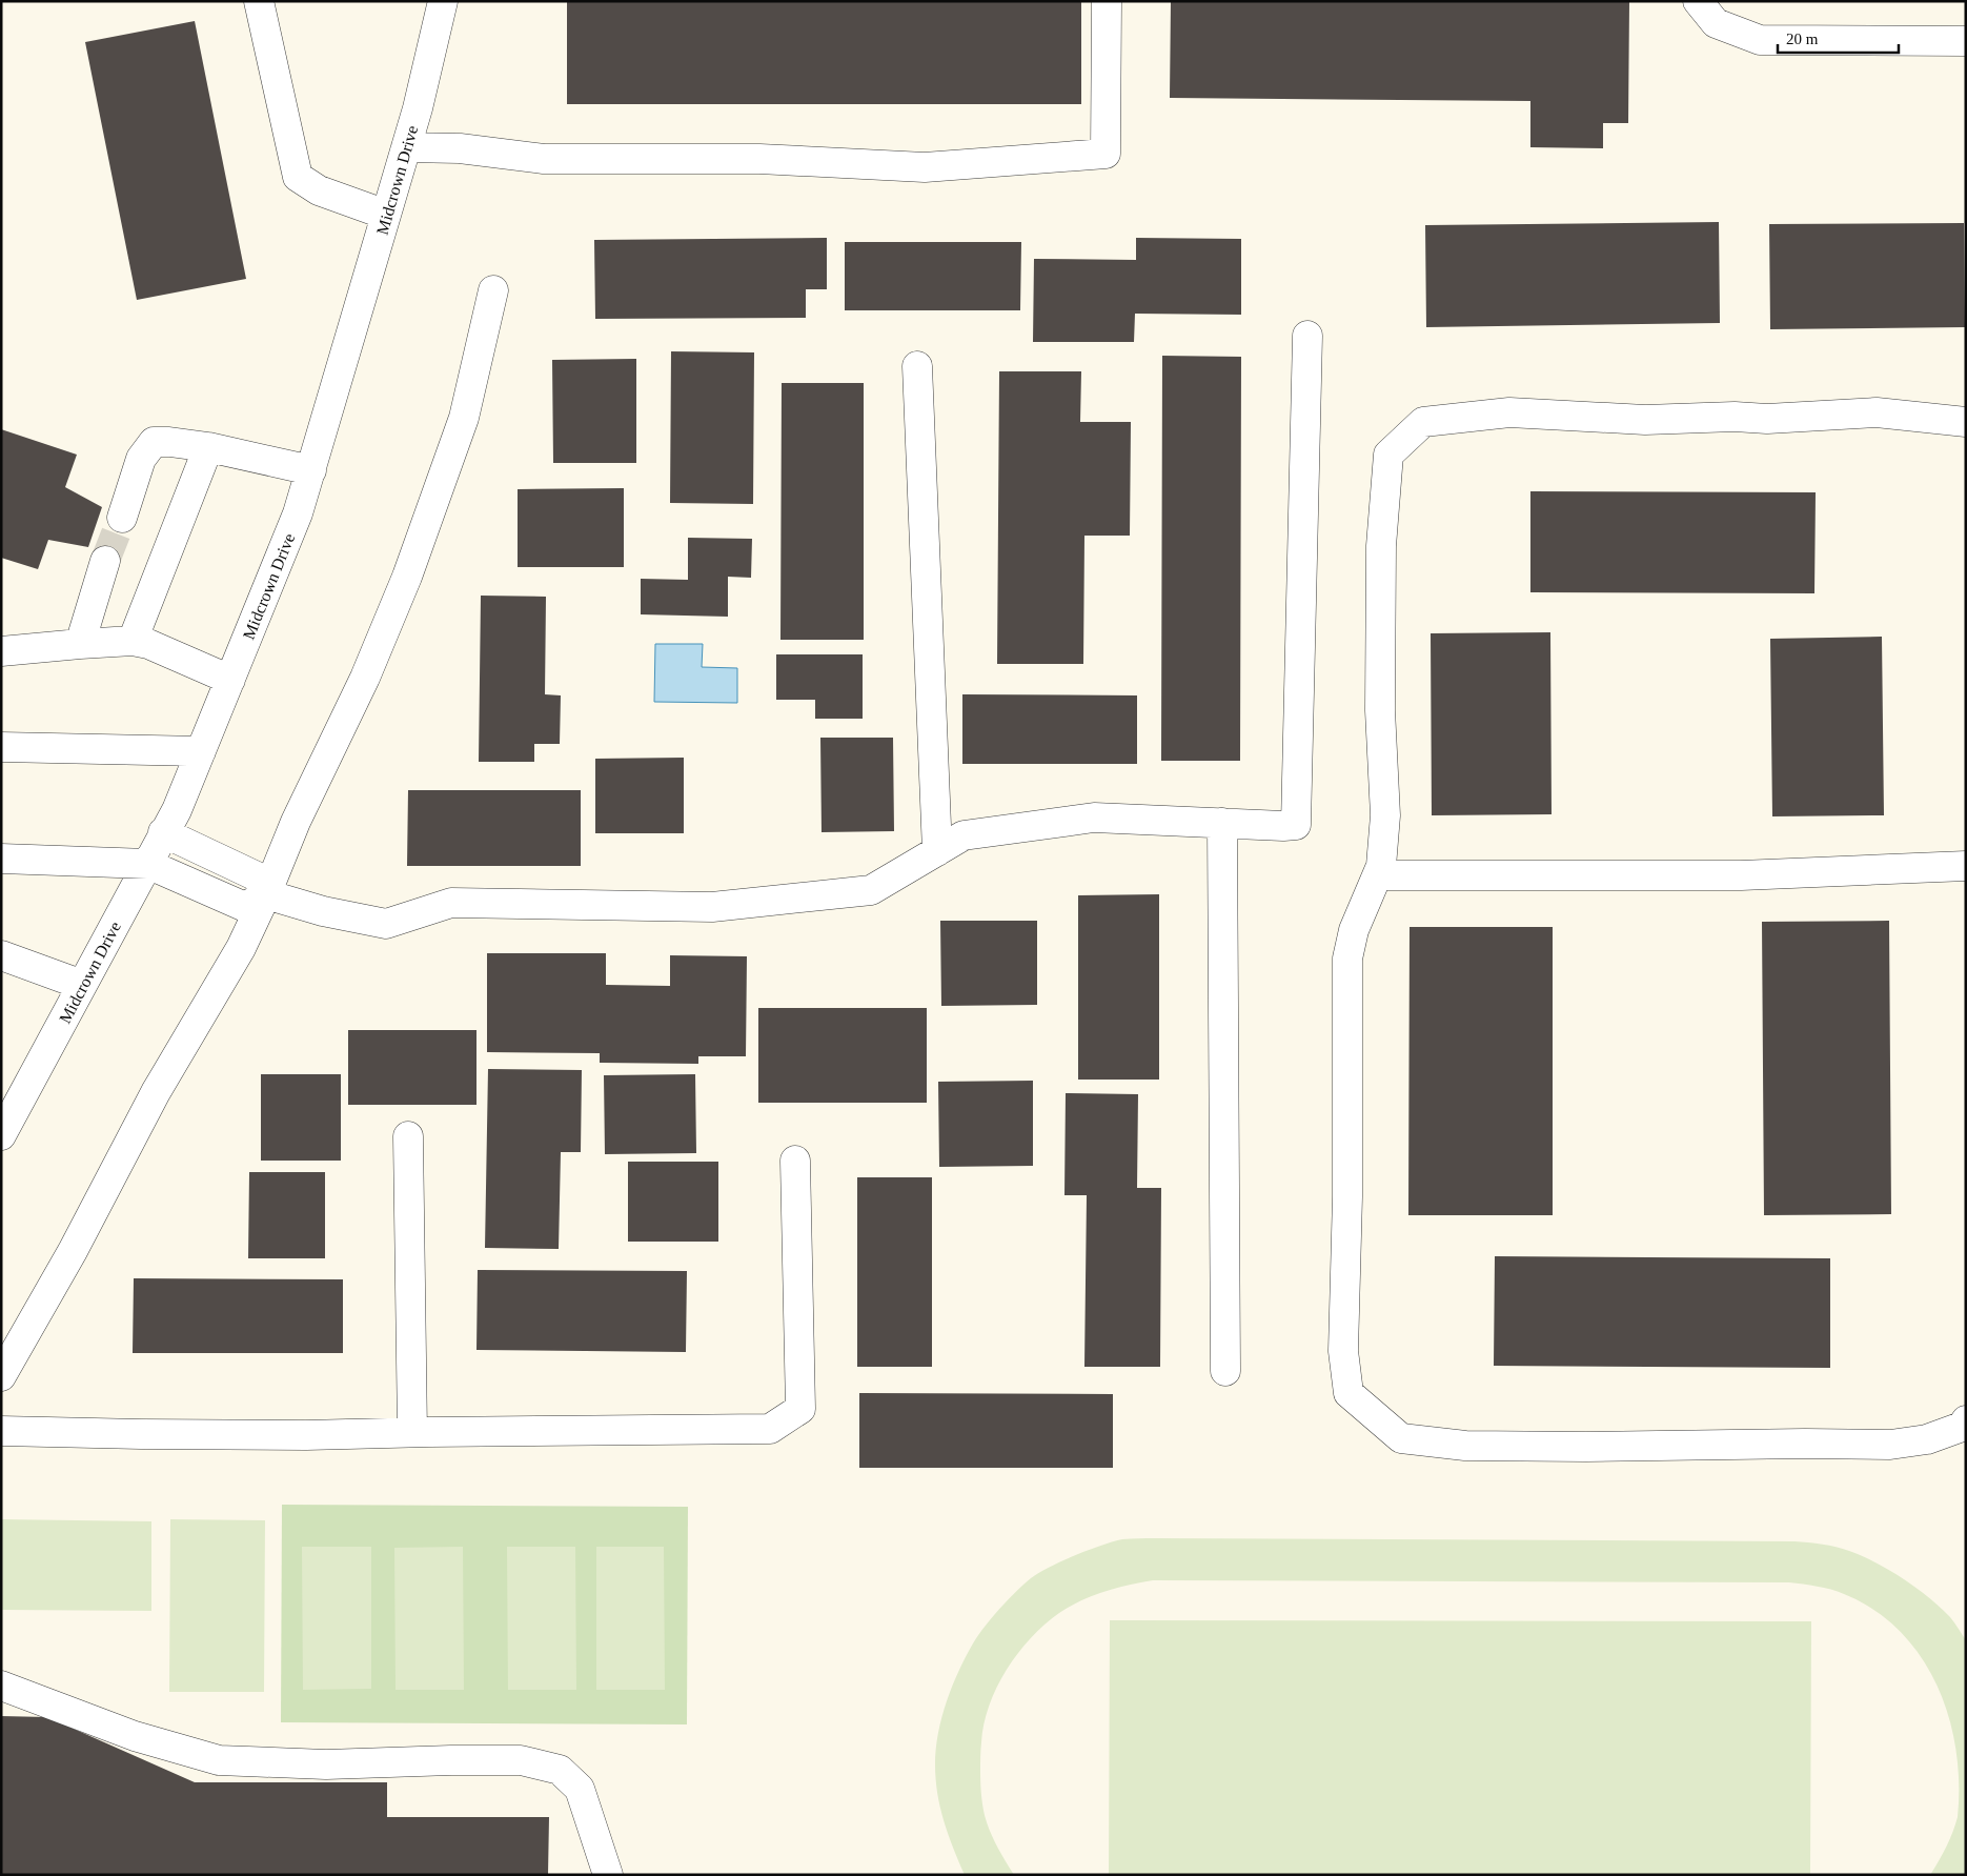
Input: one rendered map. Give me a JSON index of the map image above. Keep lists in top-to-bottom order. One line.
{"streets":{"street":["Midcrown Drive"]},"scale_bar":"20 m"}
